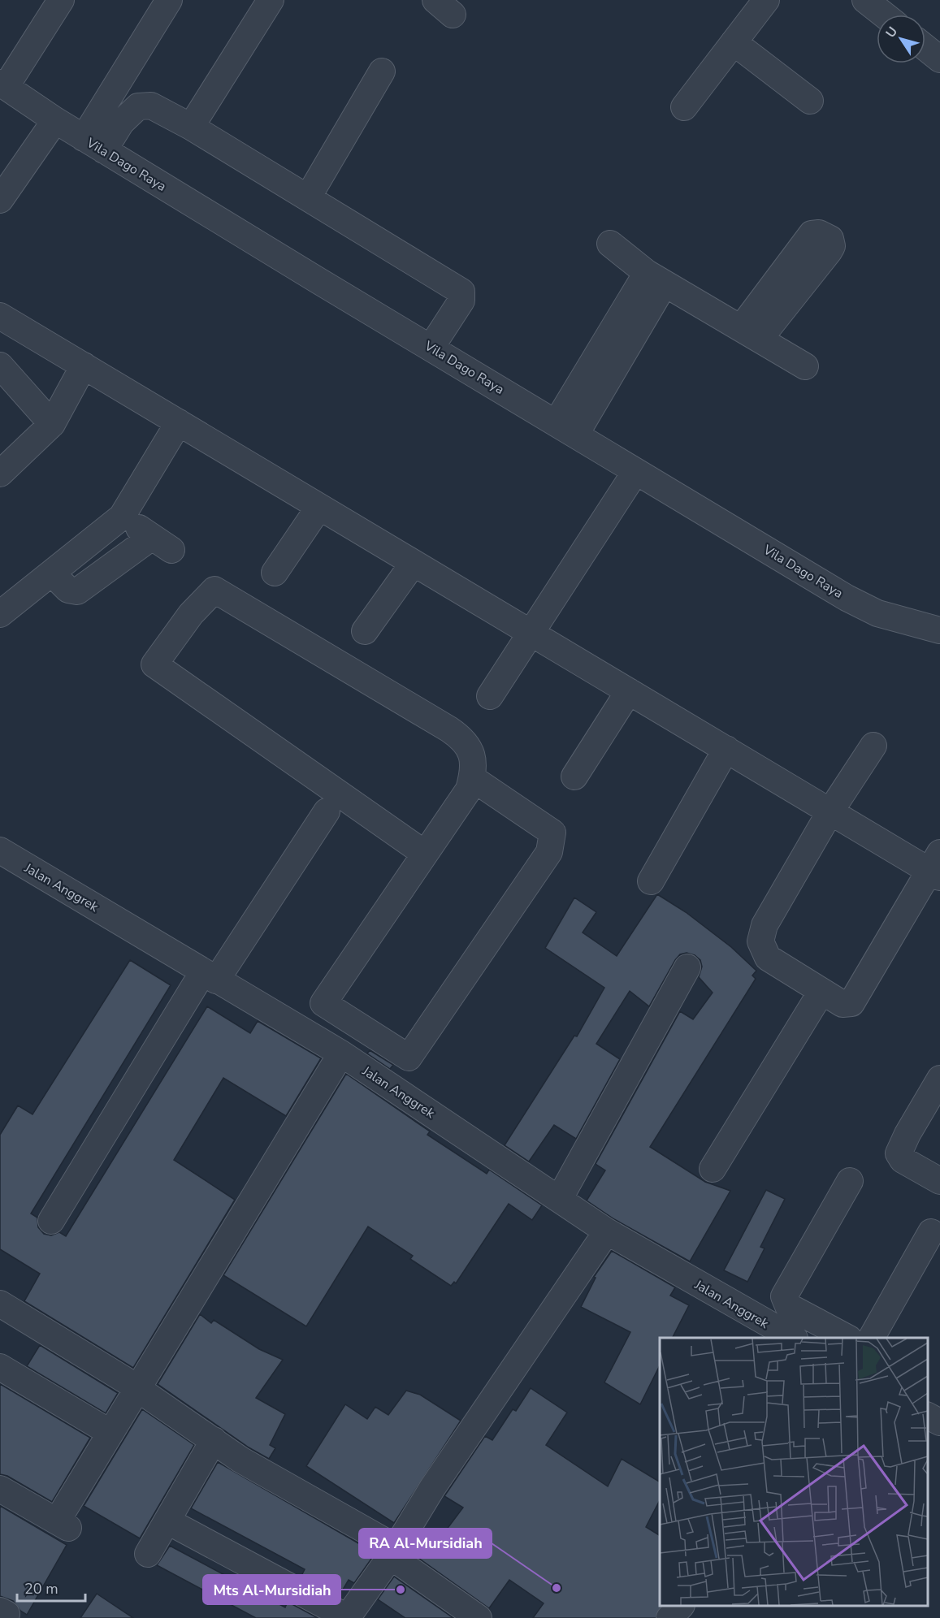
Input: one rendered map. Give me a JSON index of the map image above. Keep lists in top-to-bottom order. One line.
{"streets":{"street":["Vila Dago Raya","Jalan Anggrek"]},"places":["RA Al-Mursidiah","Mts Al-Mursidiah"],"scale_bar":"20 m","north":"top left"}
